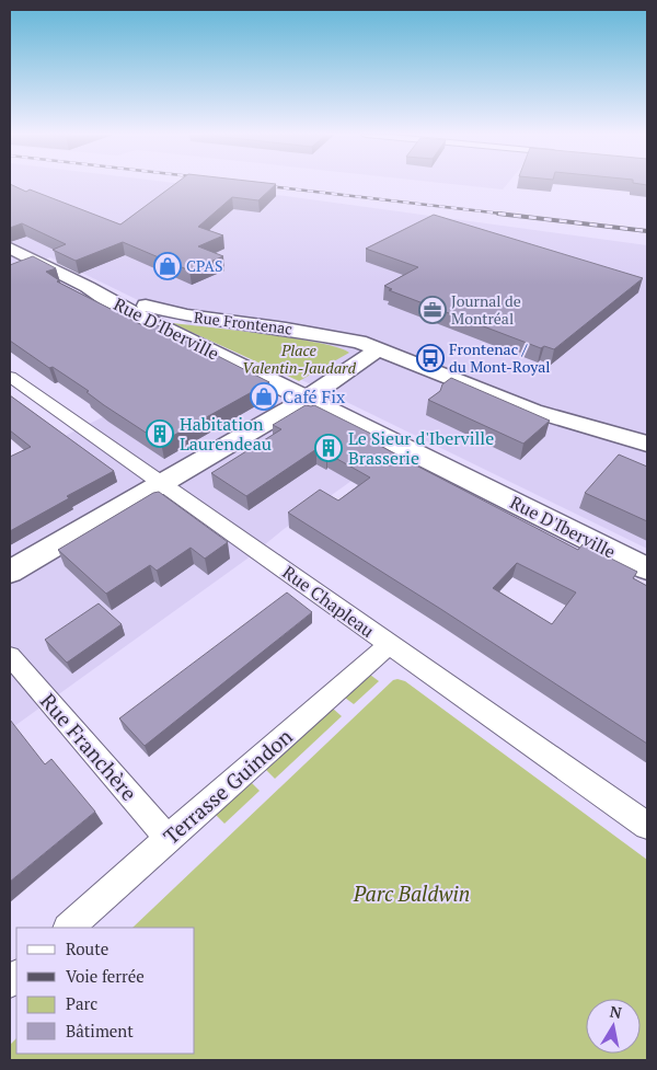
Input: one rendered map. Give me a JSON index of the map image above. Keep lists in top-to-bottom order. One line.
{"streets":{"main road":["Rue Frontenac","Rue D'Iberville"],"street":["Rue Chapleau","Rue Franchère","Terrasse Guindon"]},"crossings":[["Rue Frontenac","Rue D'Iberville"],["Rue Chapleau","Terrasse Guindon"],["Rue Franchère","Terrasse Guindon"]],"parks":["Place Valentin-Jaudard","Parc Baldwin"],"places":{"shop":["CPAS","Café Fix"],"office":["Journal de Montréal"],"bus stop":["Frontenac / du Mont-Royal"],"building":["Habitation Laurendeau","Le Sieur d'Iberville Brasserie"]},"legend":["Route","Voie ferrée","Parc","Bâtiment"],"north":"top"}
